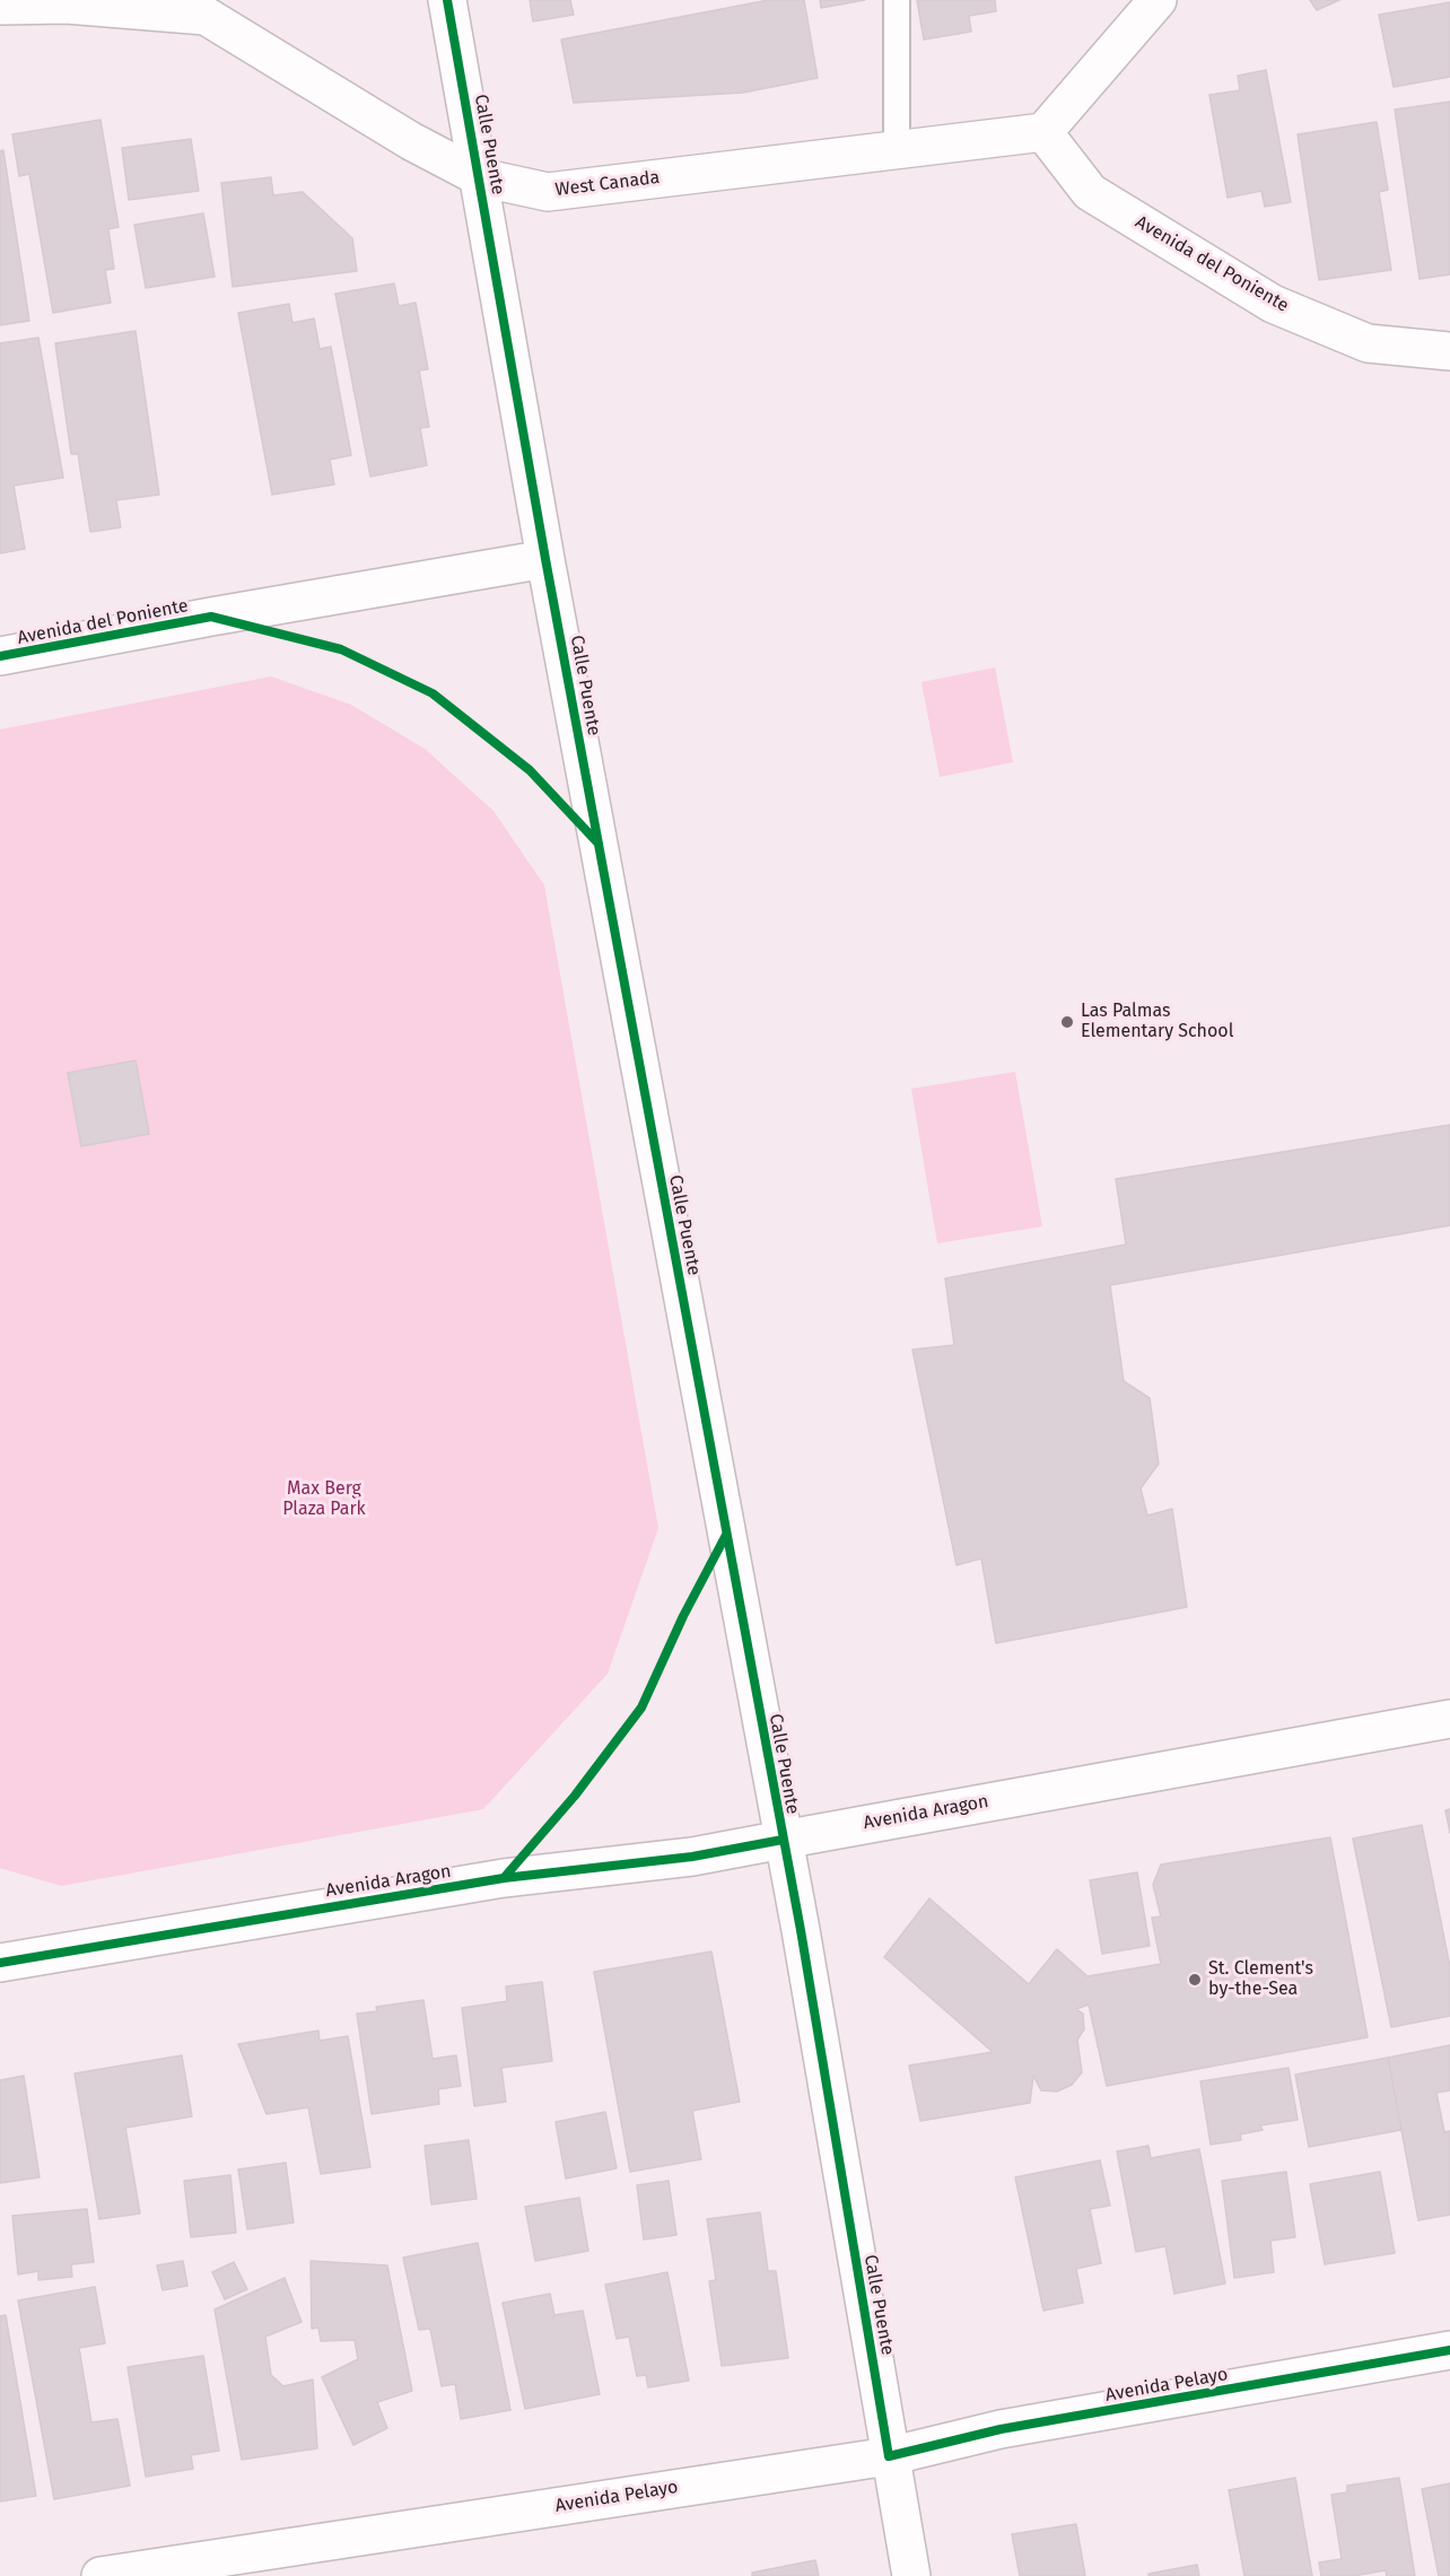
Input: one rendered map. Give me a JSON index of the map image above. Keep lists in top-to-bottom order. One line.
{"streets":{"street":["Calle Puente","West Canada","Avenida del Poniente","Avenida Aragon","Avenida Pelayo"]},"crossings":[["Calle Puente","West Canada"],["Calle Puente","Avenida del Poniente"],["Calle Puente","Avenida Aragon"],["Calle Puente","Avenida Pelayo"],["West Canada","Avenida del Poniente"]],"parks":["Max Berg Plaza Park"],"places":["Las Palmas Elementary School","St. Clement's by-the-Sea"]}
